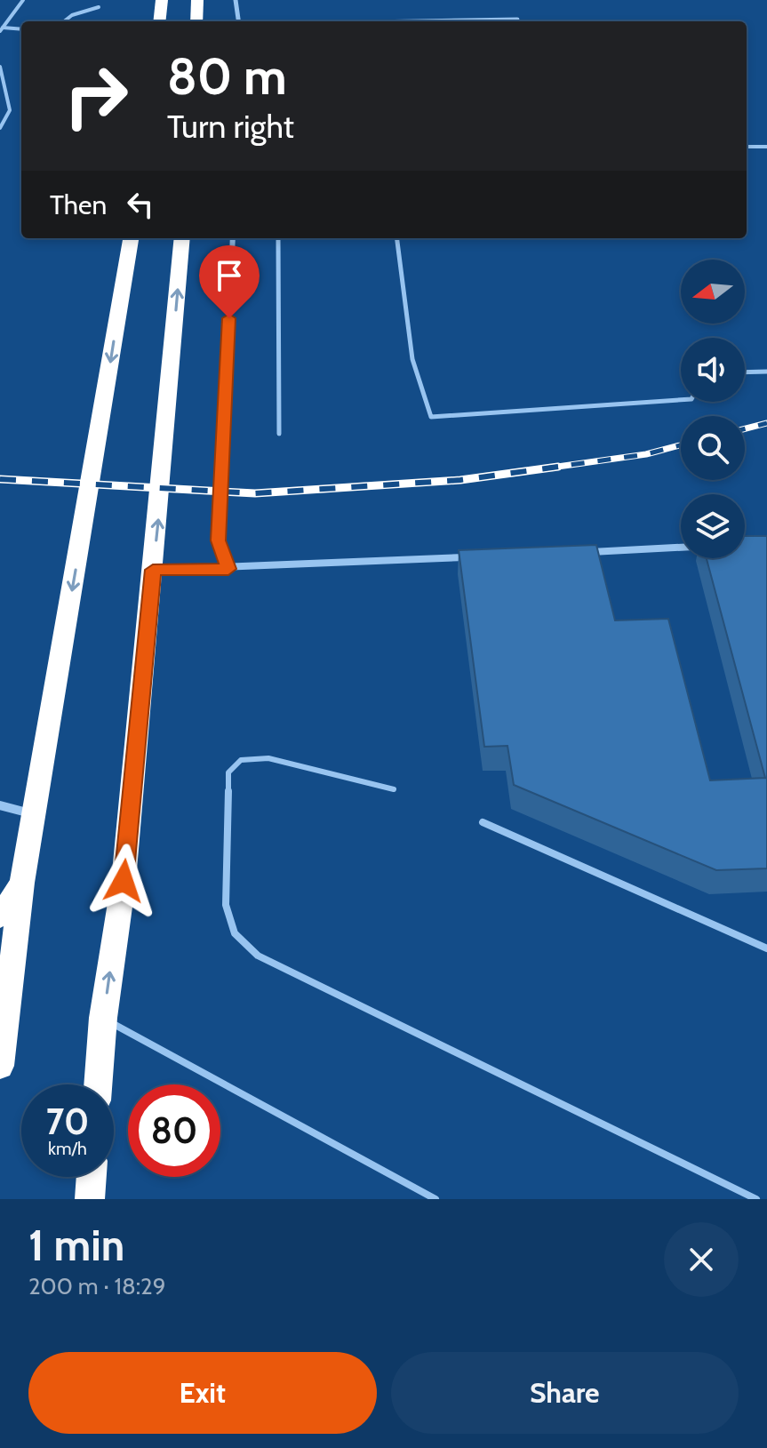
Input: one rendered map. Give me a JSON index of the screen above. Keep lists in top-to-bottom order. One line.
{"north":"left","page":{"turn":["80 m","Turn right"],"then":"Then","speed":"70 km/h","limit":"80","heading":["1 min","200 m · 18:29"],"buttons":["Exit","Share"]}}
